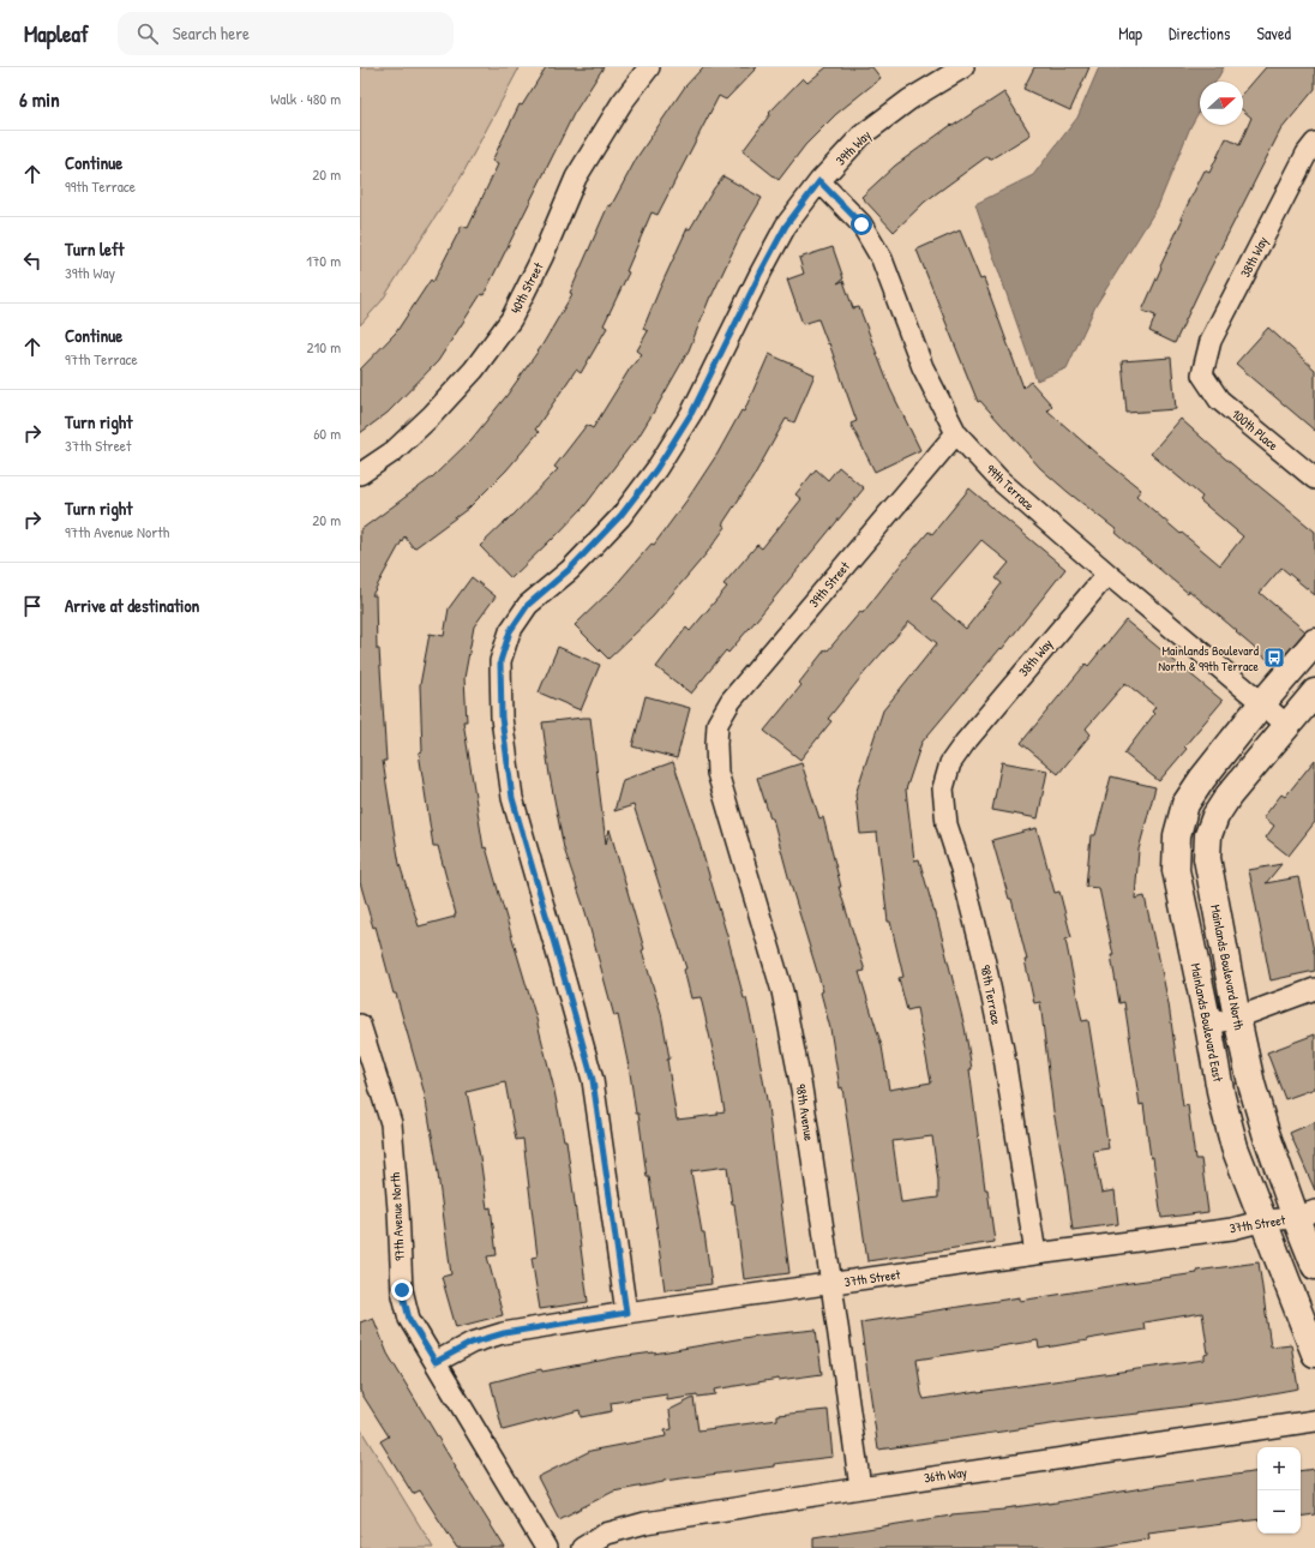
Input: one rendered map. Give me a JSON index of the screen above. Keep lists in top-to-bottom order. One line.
{"streets":{"street":["39th Way","38th Way","40th Street","100th Place","99th Terrace","39th Street","Mainlands Boulevard North","98th Terrace","Mainlands Boulevard East","98th Avenue","97th Avenue North","37th Street","36th Way"]},"crossings":[["39th Way","99th Terrace"],["39th Way","37th Street"],["38th Way","100th Place"],["38th Way","99th Terrace"],["38th Way","98th Terrace"],["99th Terrace","39th Street"],["99th Terrace","Mainlands Boulevard North"],["99th Terrace","Mainlands Boulevard East"],["39th Street","98th Avenue"],["Mainlands Boulevard North","37th Street"],["98th Terrace","37th Street"],["Mainlands Boulevard East","37th Street"],["98th Avenue","37th Street"],["98th Avenue","36th Way"],["97th Avenue North","37th Street"]],"places":{"bus stop":["Mainlands Boulevard North & 99th Terrace"]},"north":"right","page":{"header":"Mapleaf","search":"Search here","nav":["Map","Directions","Saved"],"heading":["6 min","Walk · 480 m"],"list":[["Continue","99th Terrace","20 m"],["Turn left","39th Way","170 m"],["Continue","97th Terrace","210 m"],["Turn right","37th Street","60 m"],["Turn right","97th Avenue North","20 m"],"Arrive at destination"],"map_buttons":["+","−"]}}
